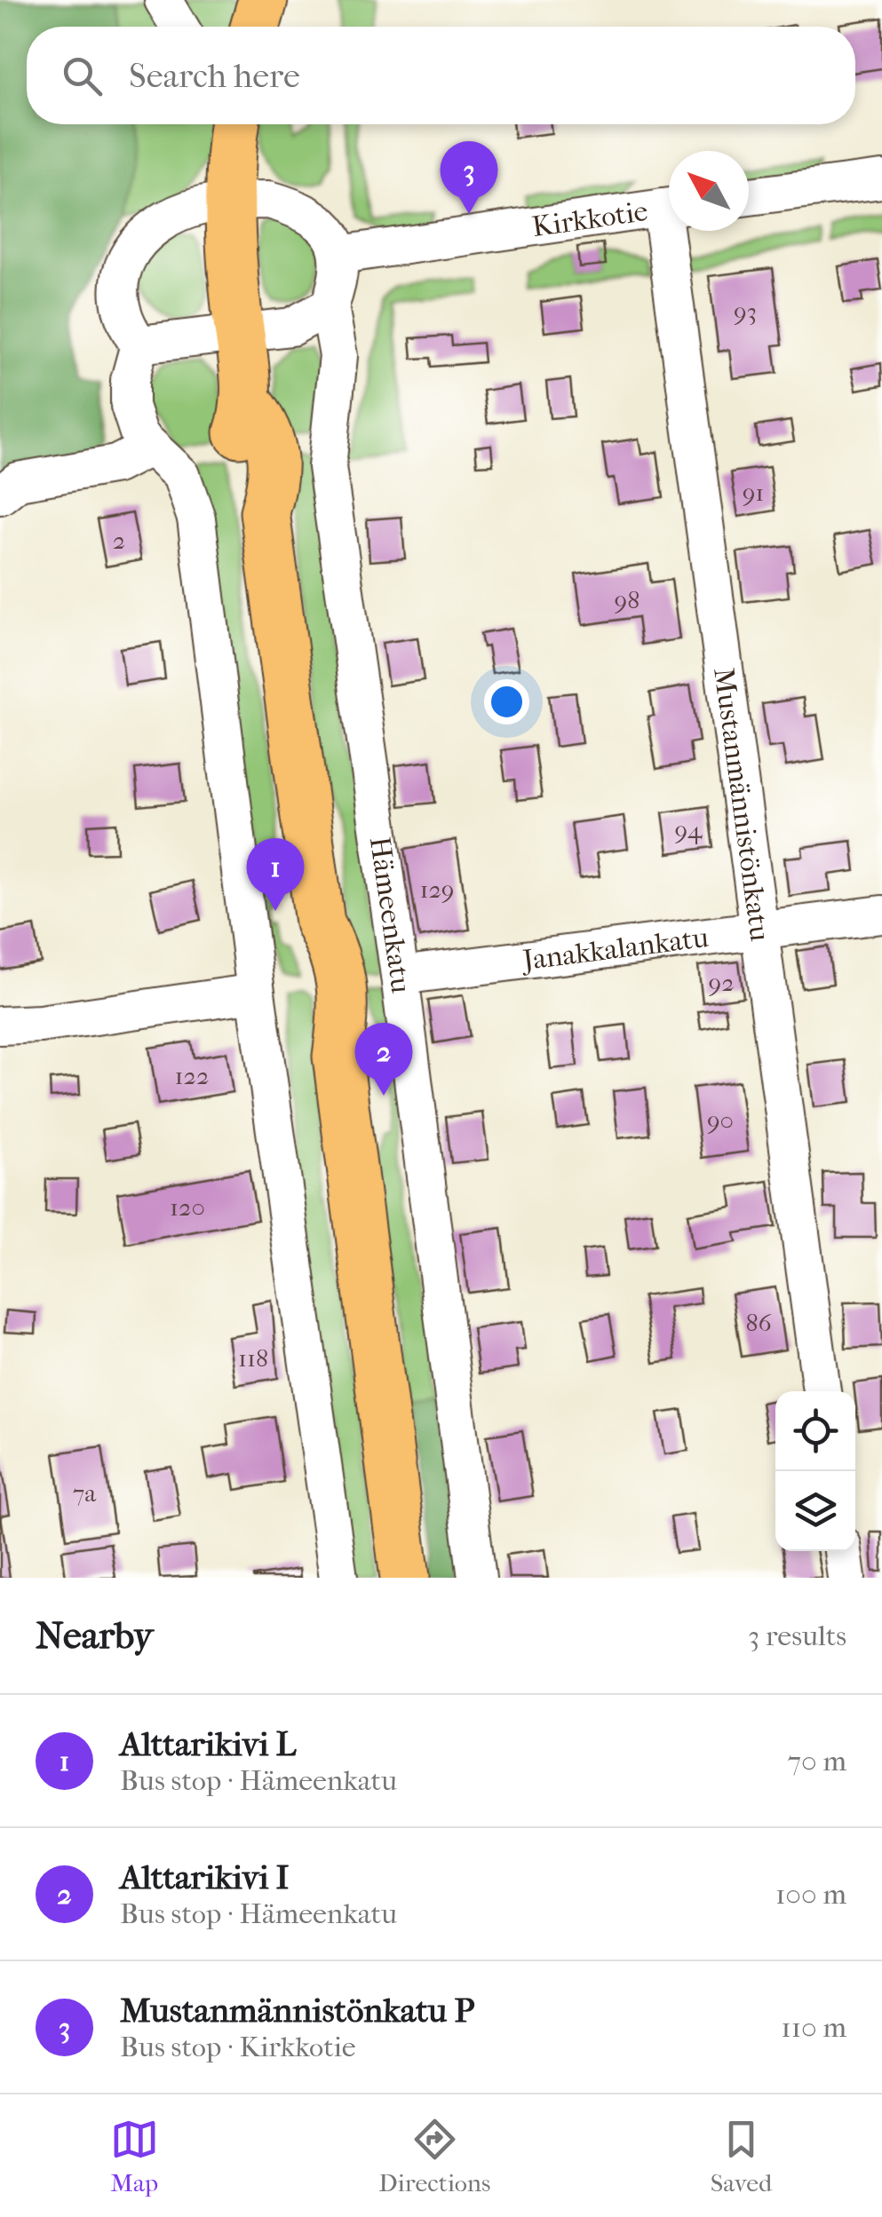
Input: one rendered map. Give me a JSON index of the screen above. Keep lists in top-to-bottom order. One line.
{"streets":{"street":["Kirkkotie","Mustanmännistönkatu","Hämeenkatu","Janakkalankatu"]},"crossings":[["Kirkkotie","Hämeenkatu"],["Mustanmännistönkatu","Janakkalankatu"],["Hämeenkatu","Janakkalankatu"]],"house_numbers":["93","91","2","98","94","129","92","122","90","120","86","118","7a"],"north":"top left","page":{"search":"Search here","pins":["3","1","2"],"heading":["Nearby","3 results"],"list":[{"mark":"1","name":"Alttarikivi L","note":"Bus stop · Hämeenkatu","value":"70 m"},{"mark":"2","name":"Alttarikivi I","note":"Bus stop · Hämeenkatu","value":"100 m"},{"mark":"3","name":"Mustanmännistönkatu P","note":"Bus stop · Kirkkotie","value":"110 m"}],"nav":["Map","Directions","Saved"]}}
